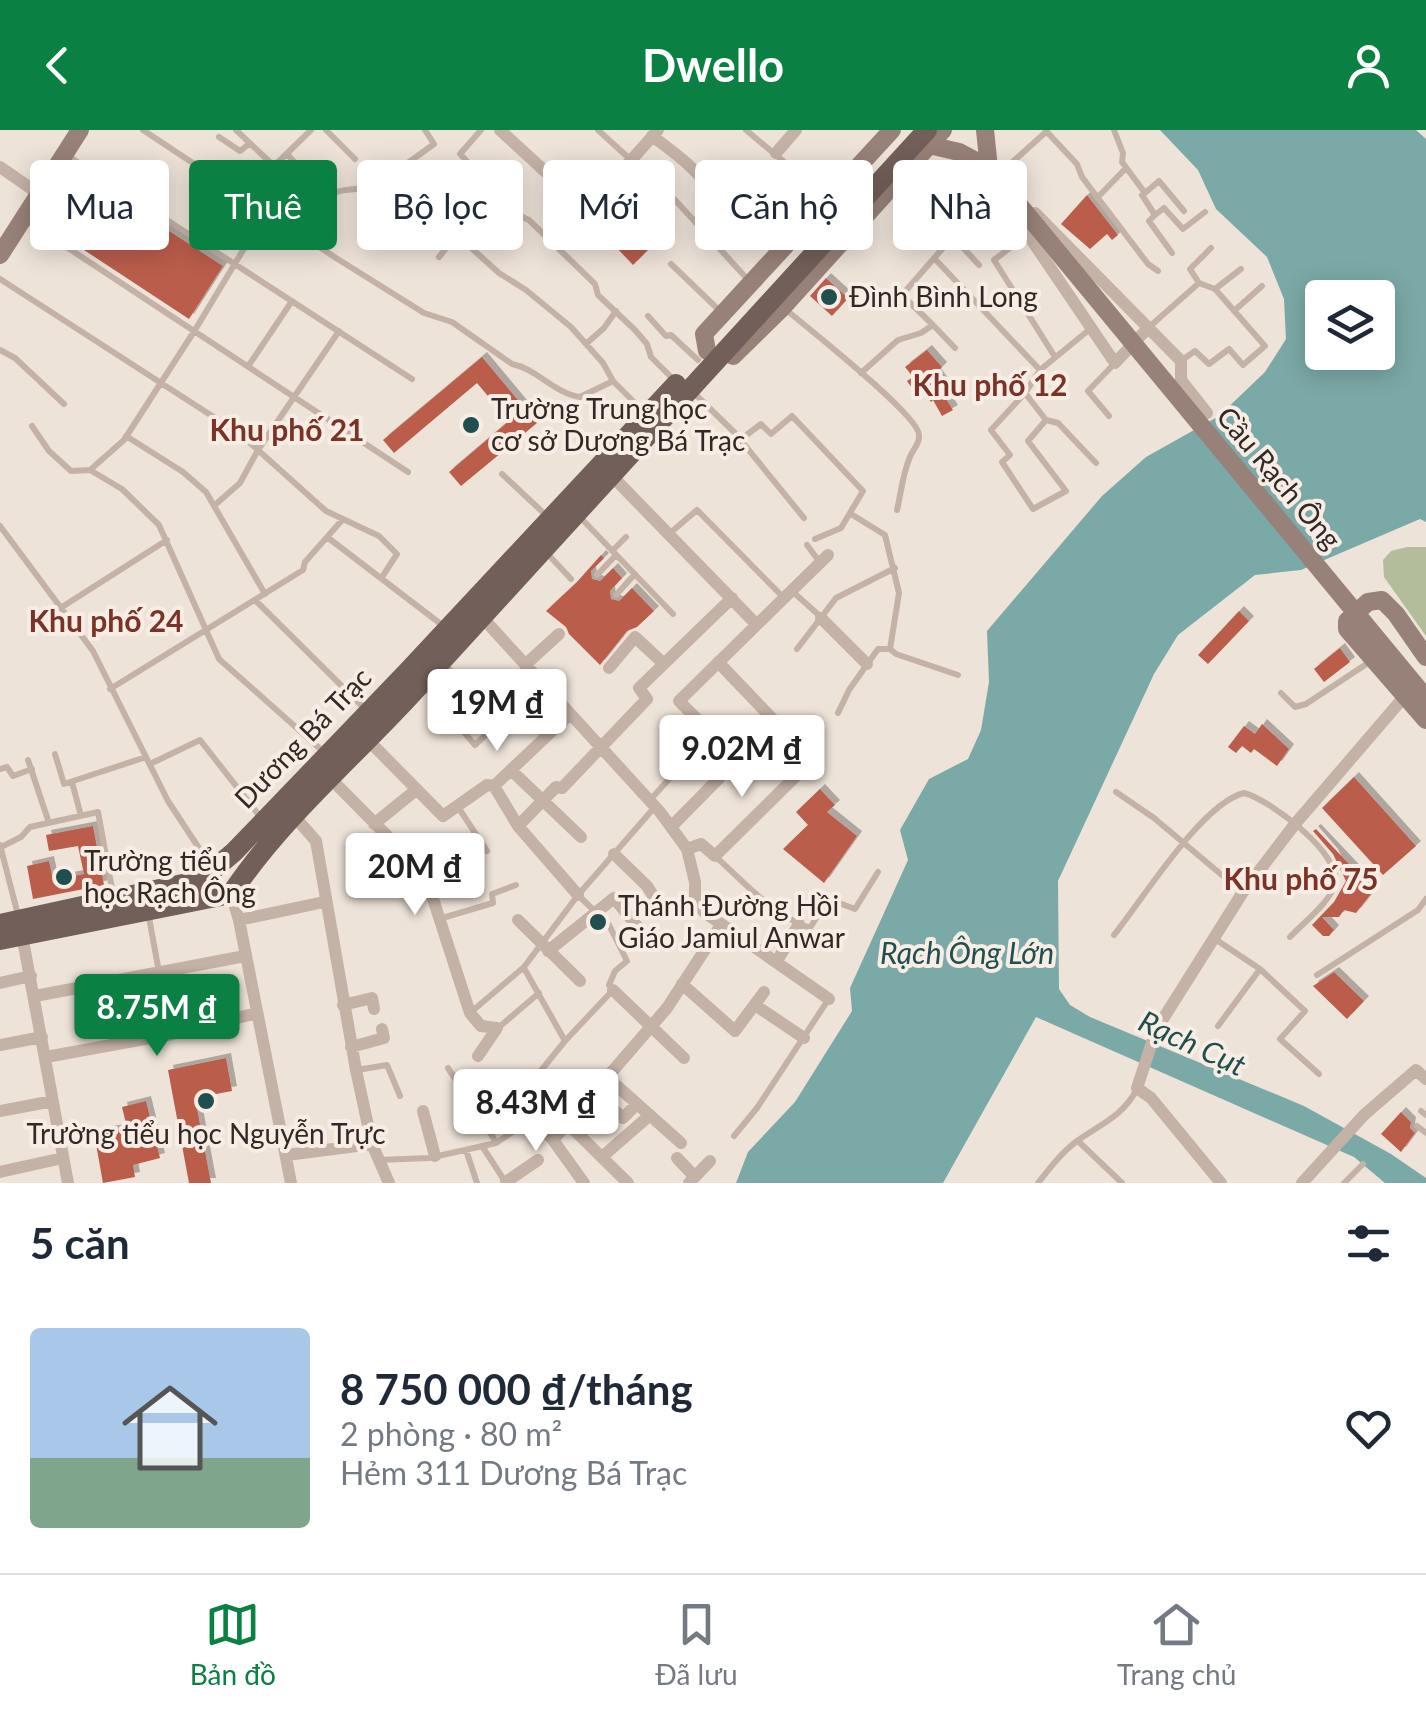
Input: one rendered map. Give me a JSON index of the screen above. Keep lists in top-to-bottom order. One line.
{"streets":{"main road":["Dương Bá Trạc"],"street":["Cầu Rạch Ông"]},"districts":["Khu phố 12","Khu phố 21","Khu phố 24","Khu phố 75"],"water":["Rạch Ông Lớn","Rạch Cụt"],"places":["Đình Bình Long","Trường Trung học cơ sở Dương Bá Trạc","Trường tiểu học Rạch Ông","Thánh Đường Hồi Giáo Jamiul Anwar","Trường tiểu học Nguyễn Trực"],"page":{"header":"Dwello","chip":["Mua","Thuê","Bộ lọc","Mới","Căn hộ","Nhà"],"price":["19M ₫","9.02M ₫","20M ₫","8.75M ₫","8.43M ₫"],"heading":"5 căn","list":[{"name":"8 750 000 ₫/tháng","note":"2 phòng · 80 m² · Hẻm 311 Dương Bá Trạc"}],"tabs":["Bản đồ","Đã lưu","Trang chủ"]}}
